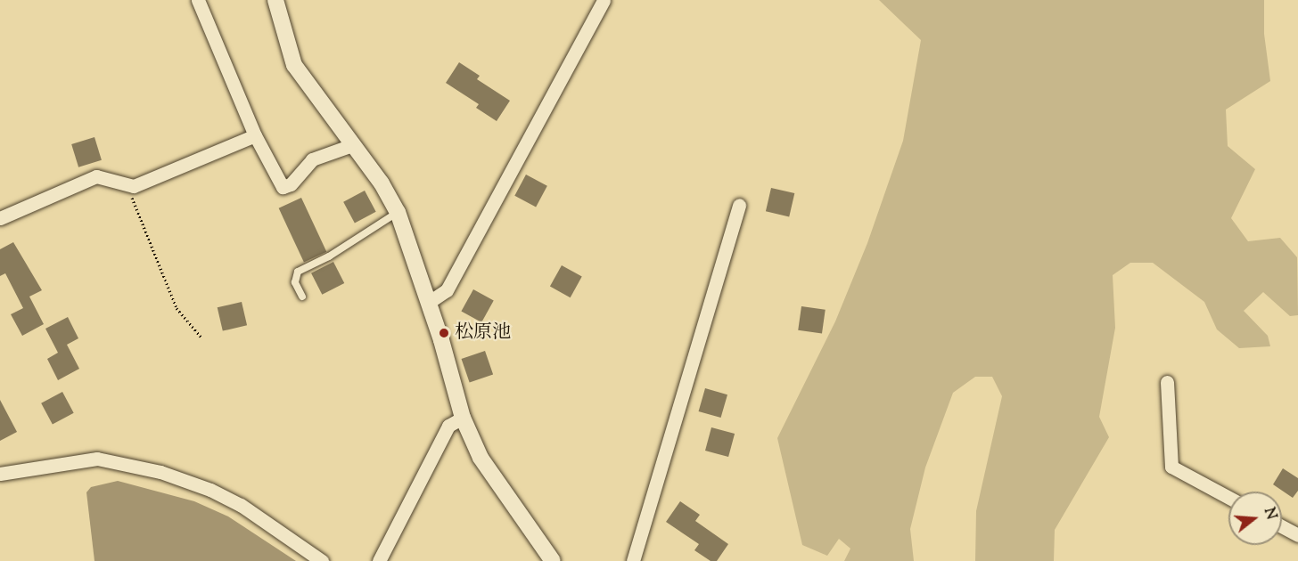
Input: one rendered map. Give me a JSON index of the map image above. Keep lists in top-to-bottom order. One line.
{"places":["松原池"],"north":"right"}
